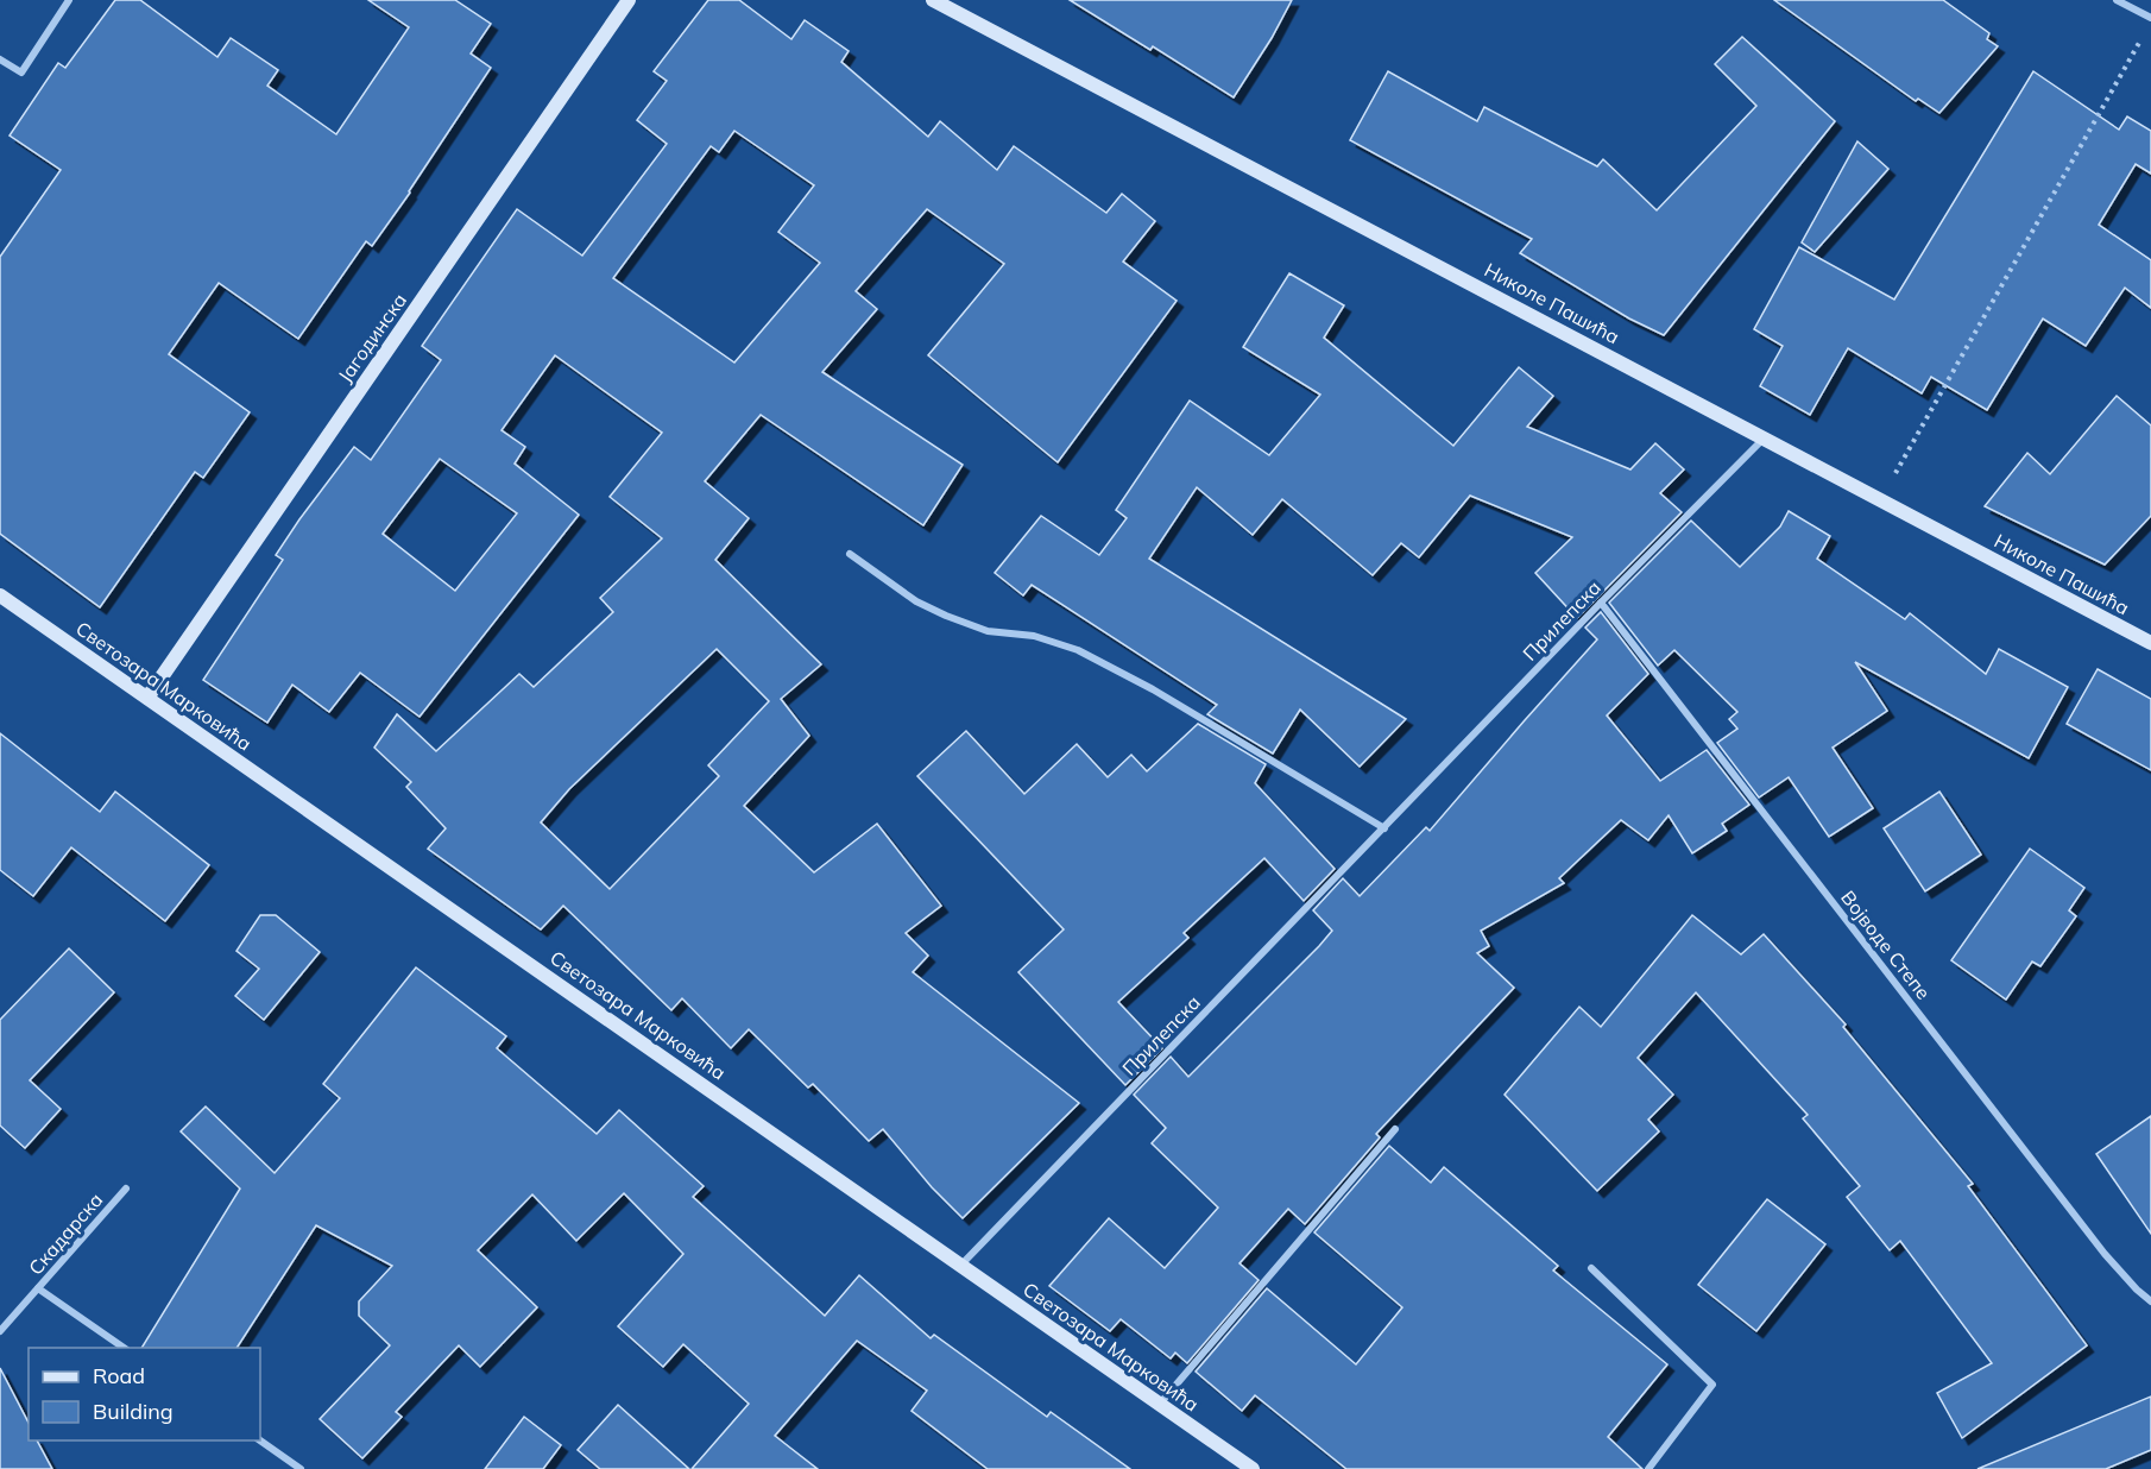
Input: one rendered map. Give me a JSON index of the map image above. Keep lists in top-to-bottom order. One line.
{"streets":{"street":["Николе Пашића","Јагодинска","Прилепска","Светозара Марковића","Војводе Степе","Скадарска"]},"crossings":[["Николе Пашића","Прилепска"],["Јагодинска","Светозара Марковића"],["Прилепска","Светозара Марковића"],["Прилепска","Војводе Степе"]],"legend":["Road","Building"]}
